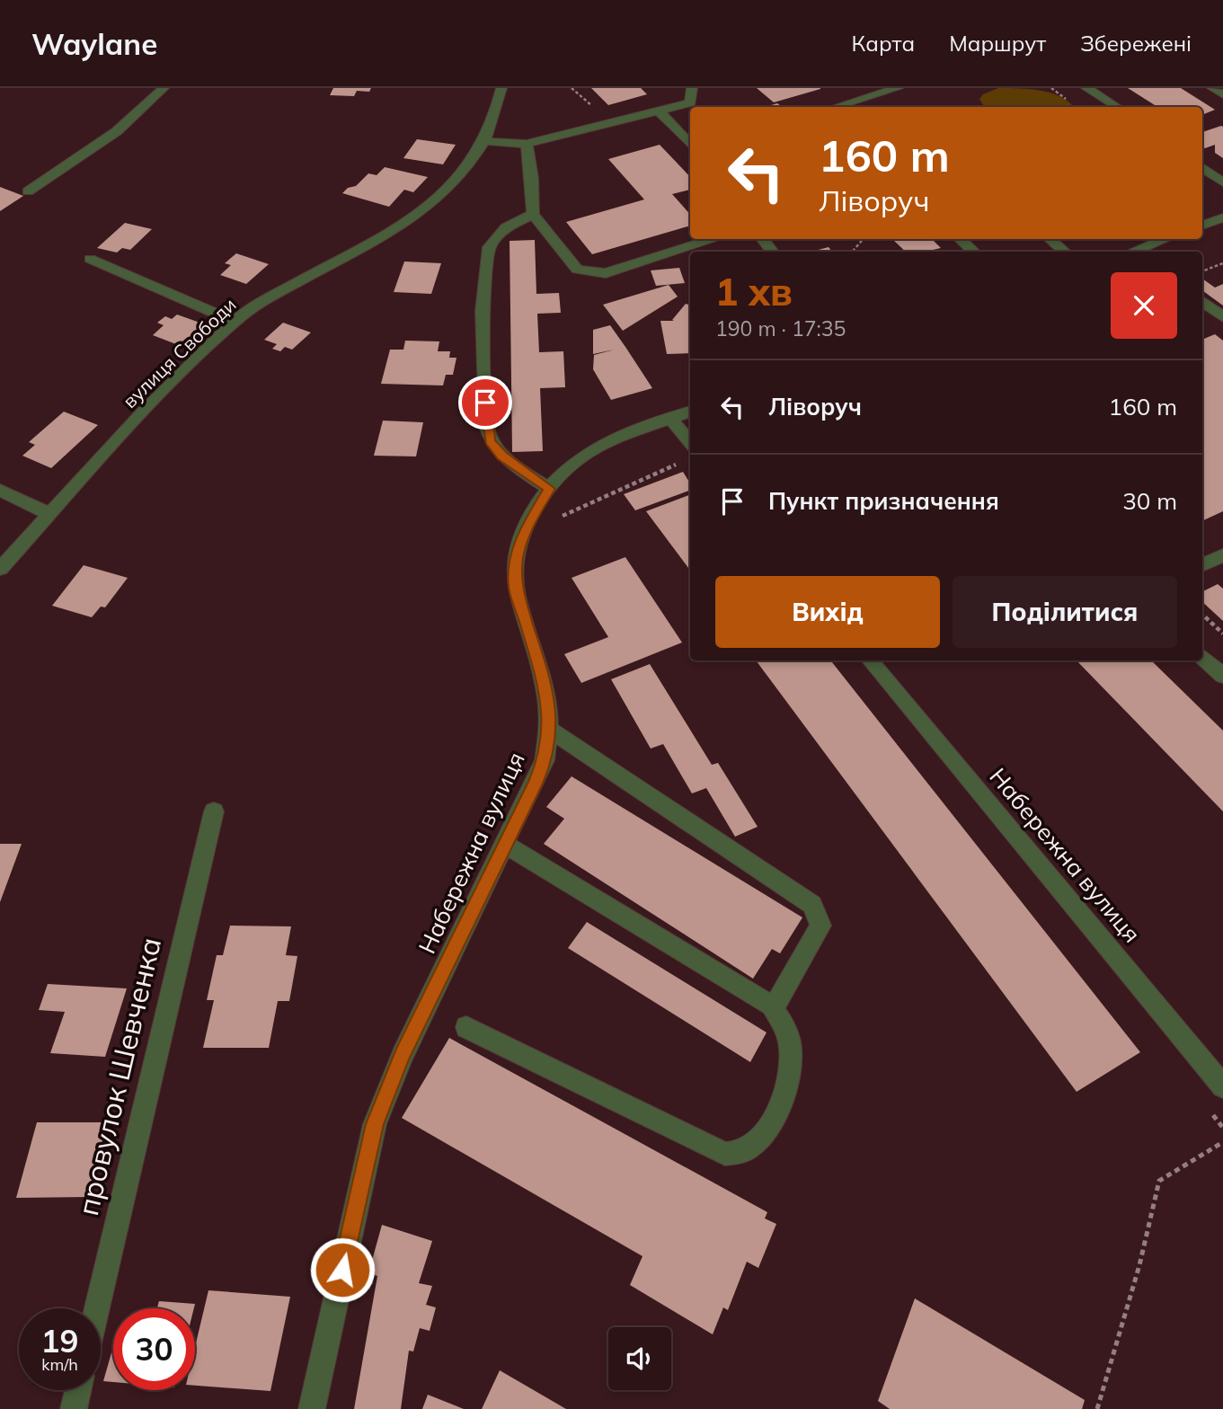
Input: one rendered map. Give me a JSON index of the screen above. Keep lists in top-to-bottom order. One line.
{"streets":{"street":["вулиця Свободи","Набережна вулиця","провулок Шевченка"]},"page":{"header":"Waylane","nav":["Карта","Маршрут","Збережені"],"turn":["160 m","Ліворуч"],"heading":["1 хв","190 m · 17:35"],"list":[{"name":"Ліворуч","value":"160 m"},{"name":"Пункт призначення","value":"30 m"}],"buttons":["Вихід","Поділитися"],"speed":"19 km/h","limit":"30"}}
